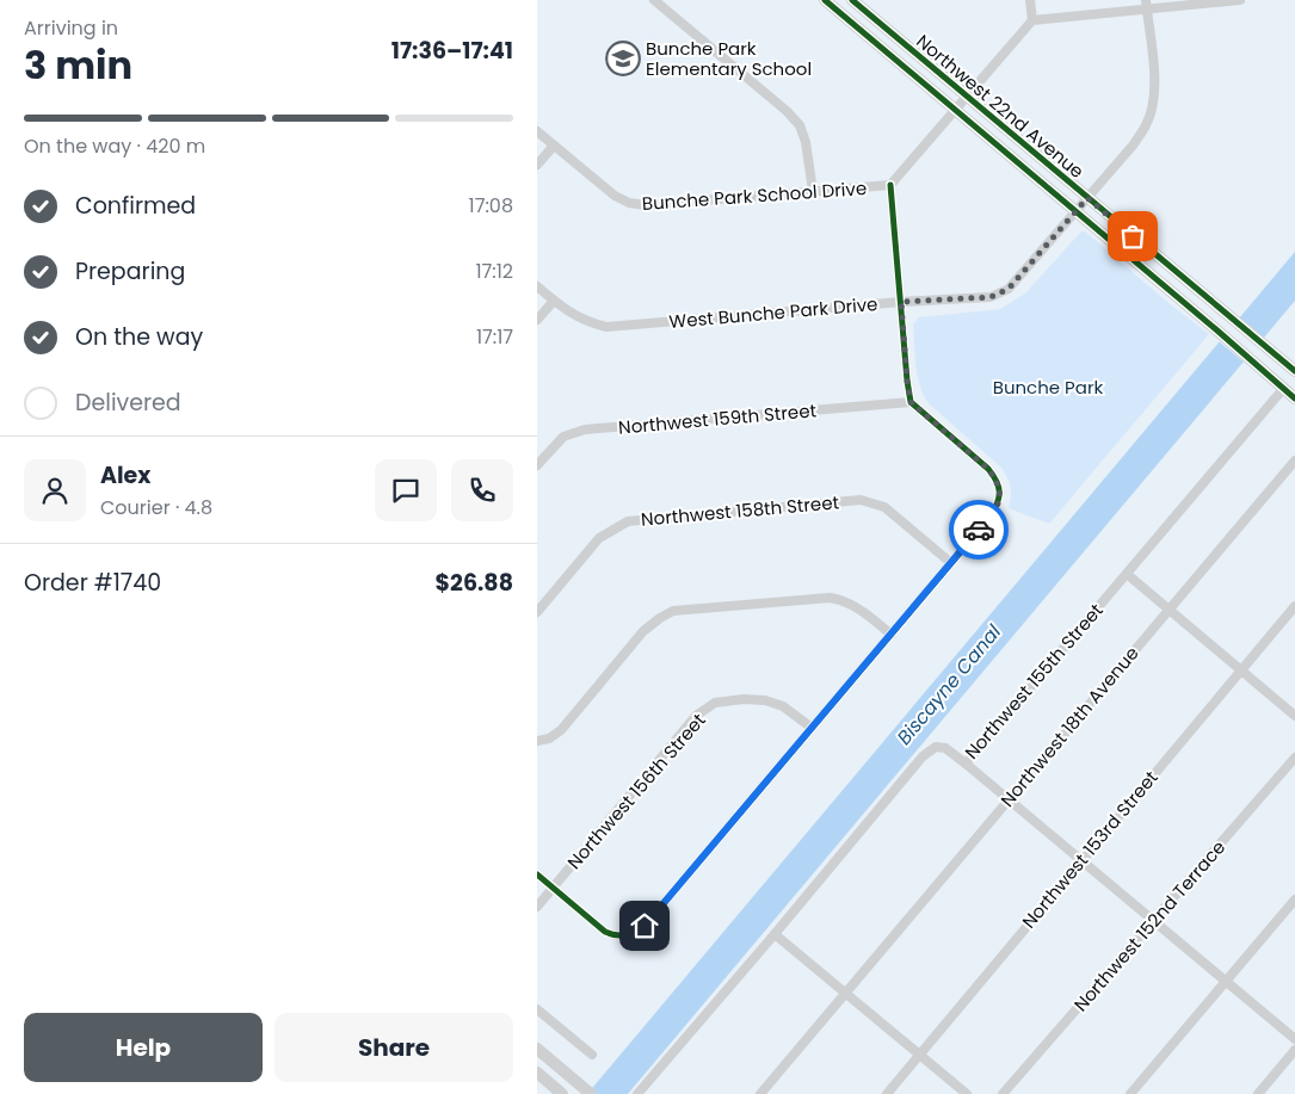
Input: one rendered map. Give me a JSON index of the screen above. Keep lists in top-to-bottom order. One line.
{"streets":{"main road":["Northwest 22nd Avenue"],"street":["Bunche Park School Drive","West Bunche Park Drive","Northwest 159th Street","Northwest 158th Street","Northwest 155th Street","Northwest 18th Avenue","Northwest 156th Street","Northwest 153rd Street","Northwest 152nd Terrace"]},"crossings":[["Northwest 22nd Avenue","West Bunche Park Drive"],["Northwest 22nd Avenue","Northwest 155th Street"]],"water":["Biscayne Canal"],"parks":["Bunche Park"],"places":{"school or university":["Bunche Park Elementary School"]},"page":{"heading":["3 min","Arriving in","17:36–17:41"],"panel":["Alex","Courier · 4.8","Order #1740","$26.88"],"bar":"On the way · 420 m","list":[["Confirmed","17:08"],["Preparing","17:12"],["On the way","17:17"],"Delivered"],"buttons":["Help","Share"]}}
